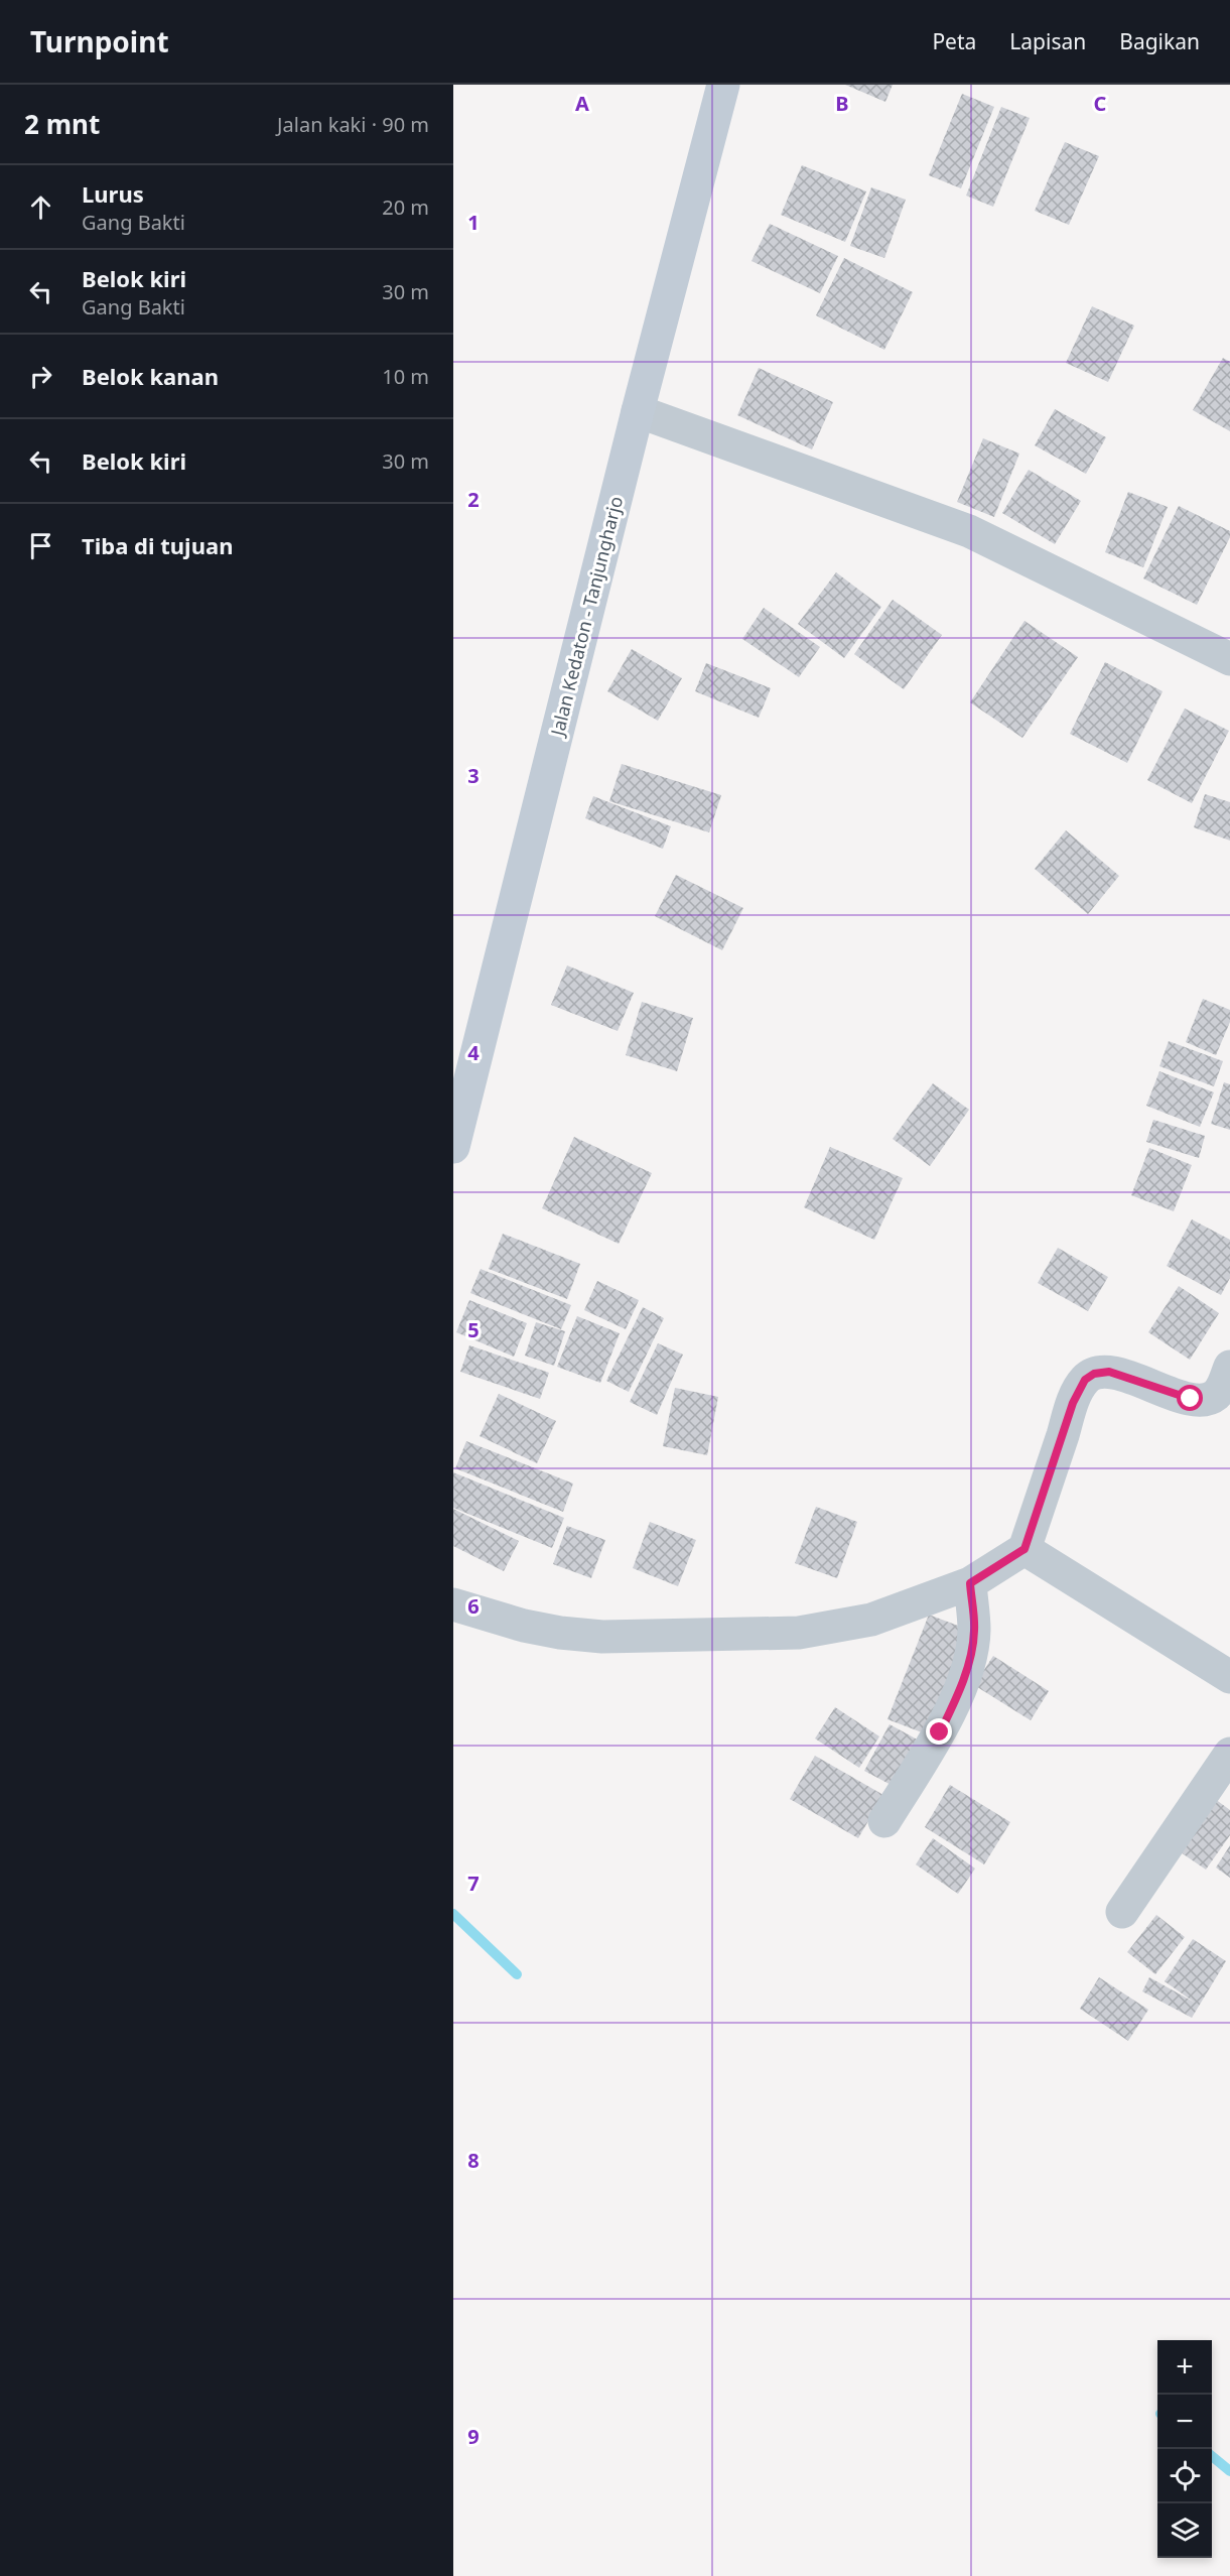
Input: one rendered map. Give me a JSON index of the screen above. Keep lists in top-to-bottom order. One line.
{"streets":{"street":["Jalan Kedaton - Tanjungharjo"]},"page":{"header":"Turnpoint","nav":["Peta","Lapisan","Bagikan"],"heading":["2 mnt","Jalan kaki · 90 m"],"list":[["Lurus","Gang Bakti","20 m"],["Belok kiri","Gang Bakti","30 m"],["Belok kanan","10 m"],["Belok kiri","30 m"],"Tiba di tujuan"],"map_buttons":["+","−"]},"grid":{"columns":["A","B","C"],"rows":["1","2","3","4","5","6","7","8","9"]}}
